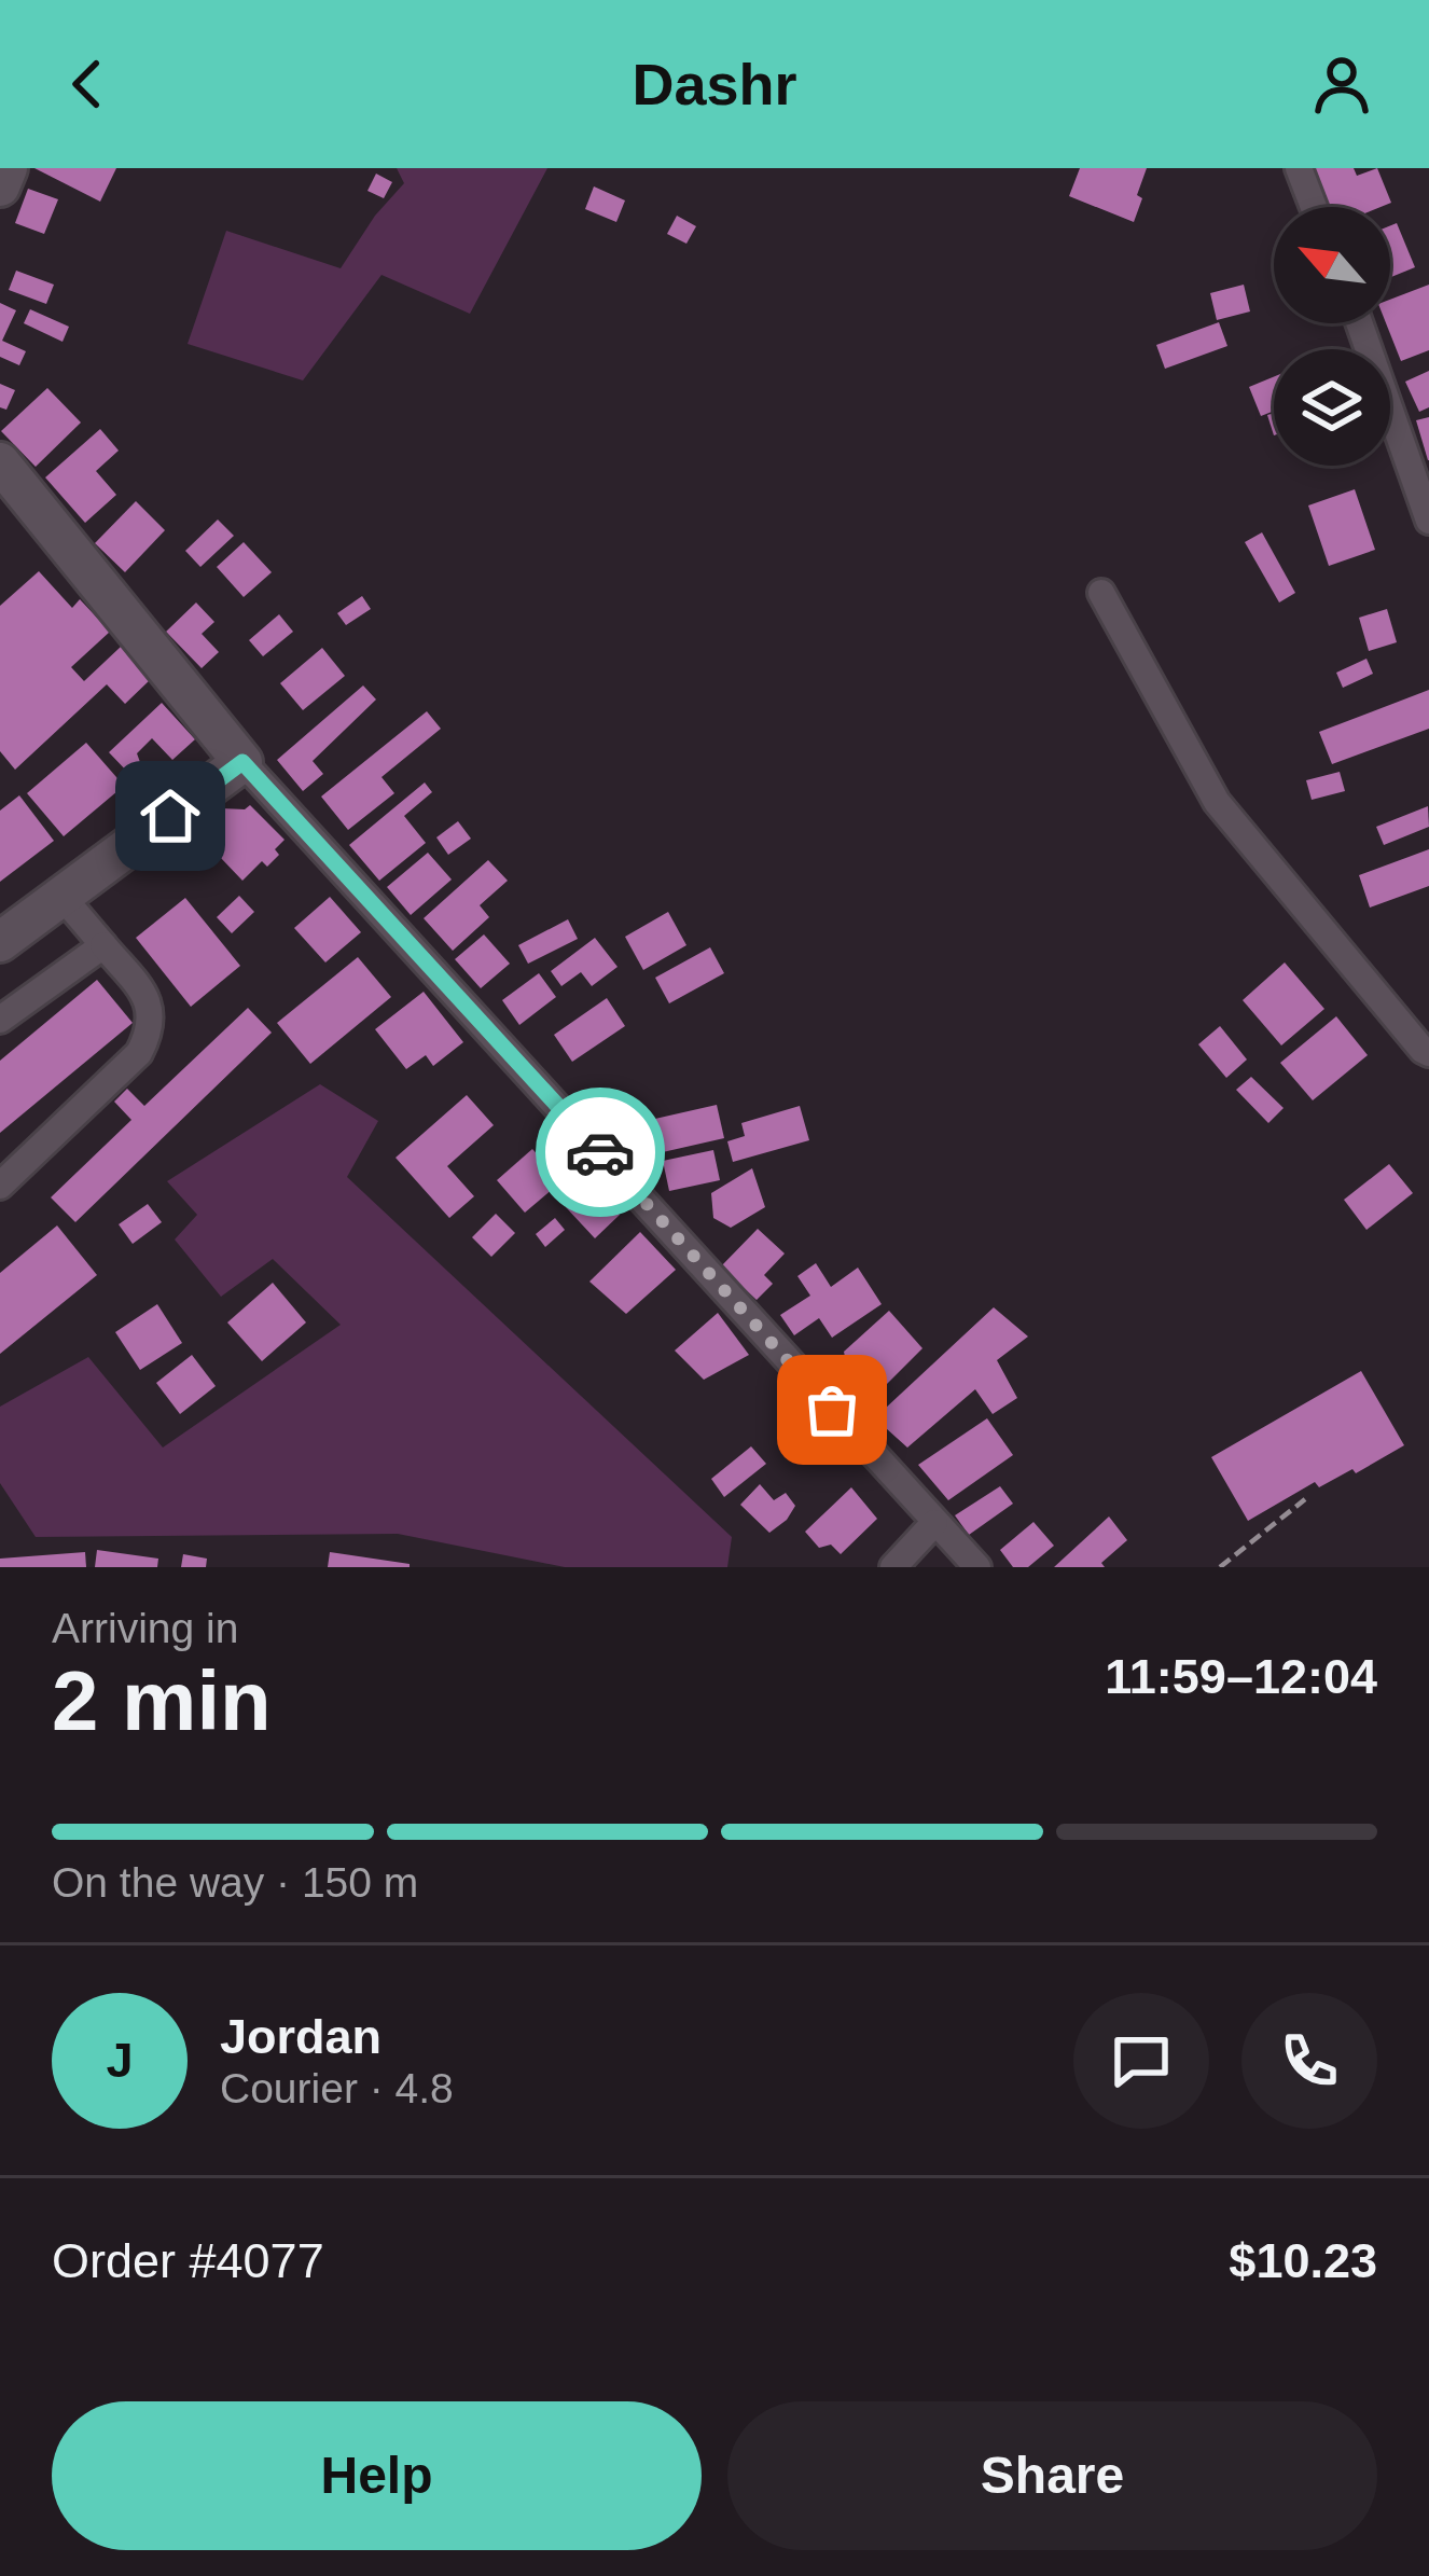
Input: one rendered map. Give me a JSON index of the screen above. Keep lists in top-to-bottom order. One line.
{"north":"top left","page":{"header":"Dashr","heading":["2 min","Arriving in","11:59–12:04"],"panel":["Jordan","Courier · 4.8","Order #4077","$10.23"],"bar":"On the way · 150 m","round":"J","buttons":["Help","Share"]}}
